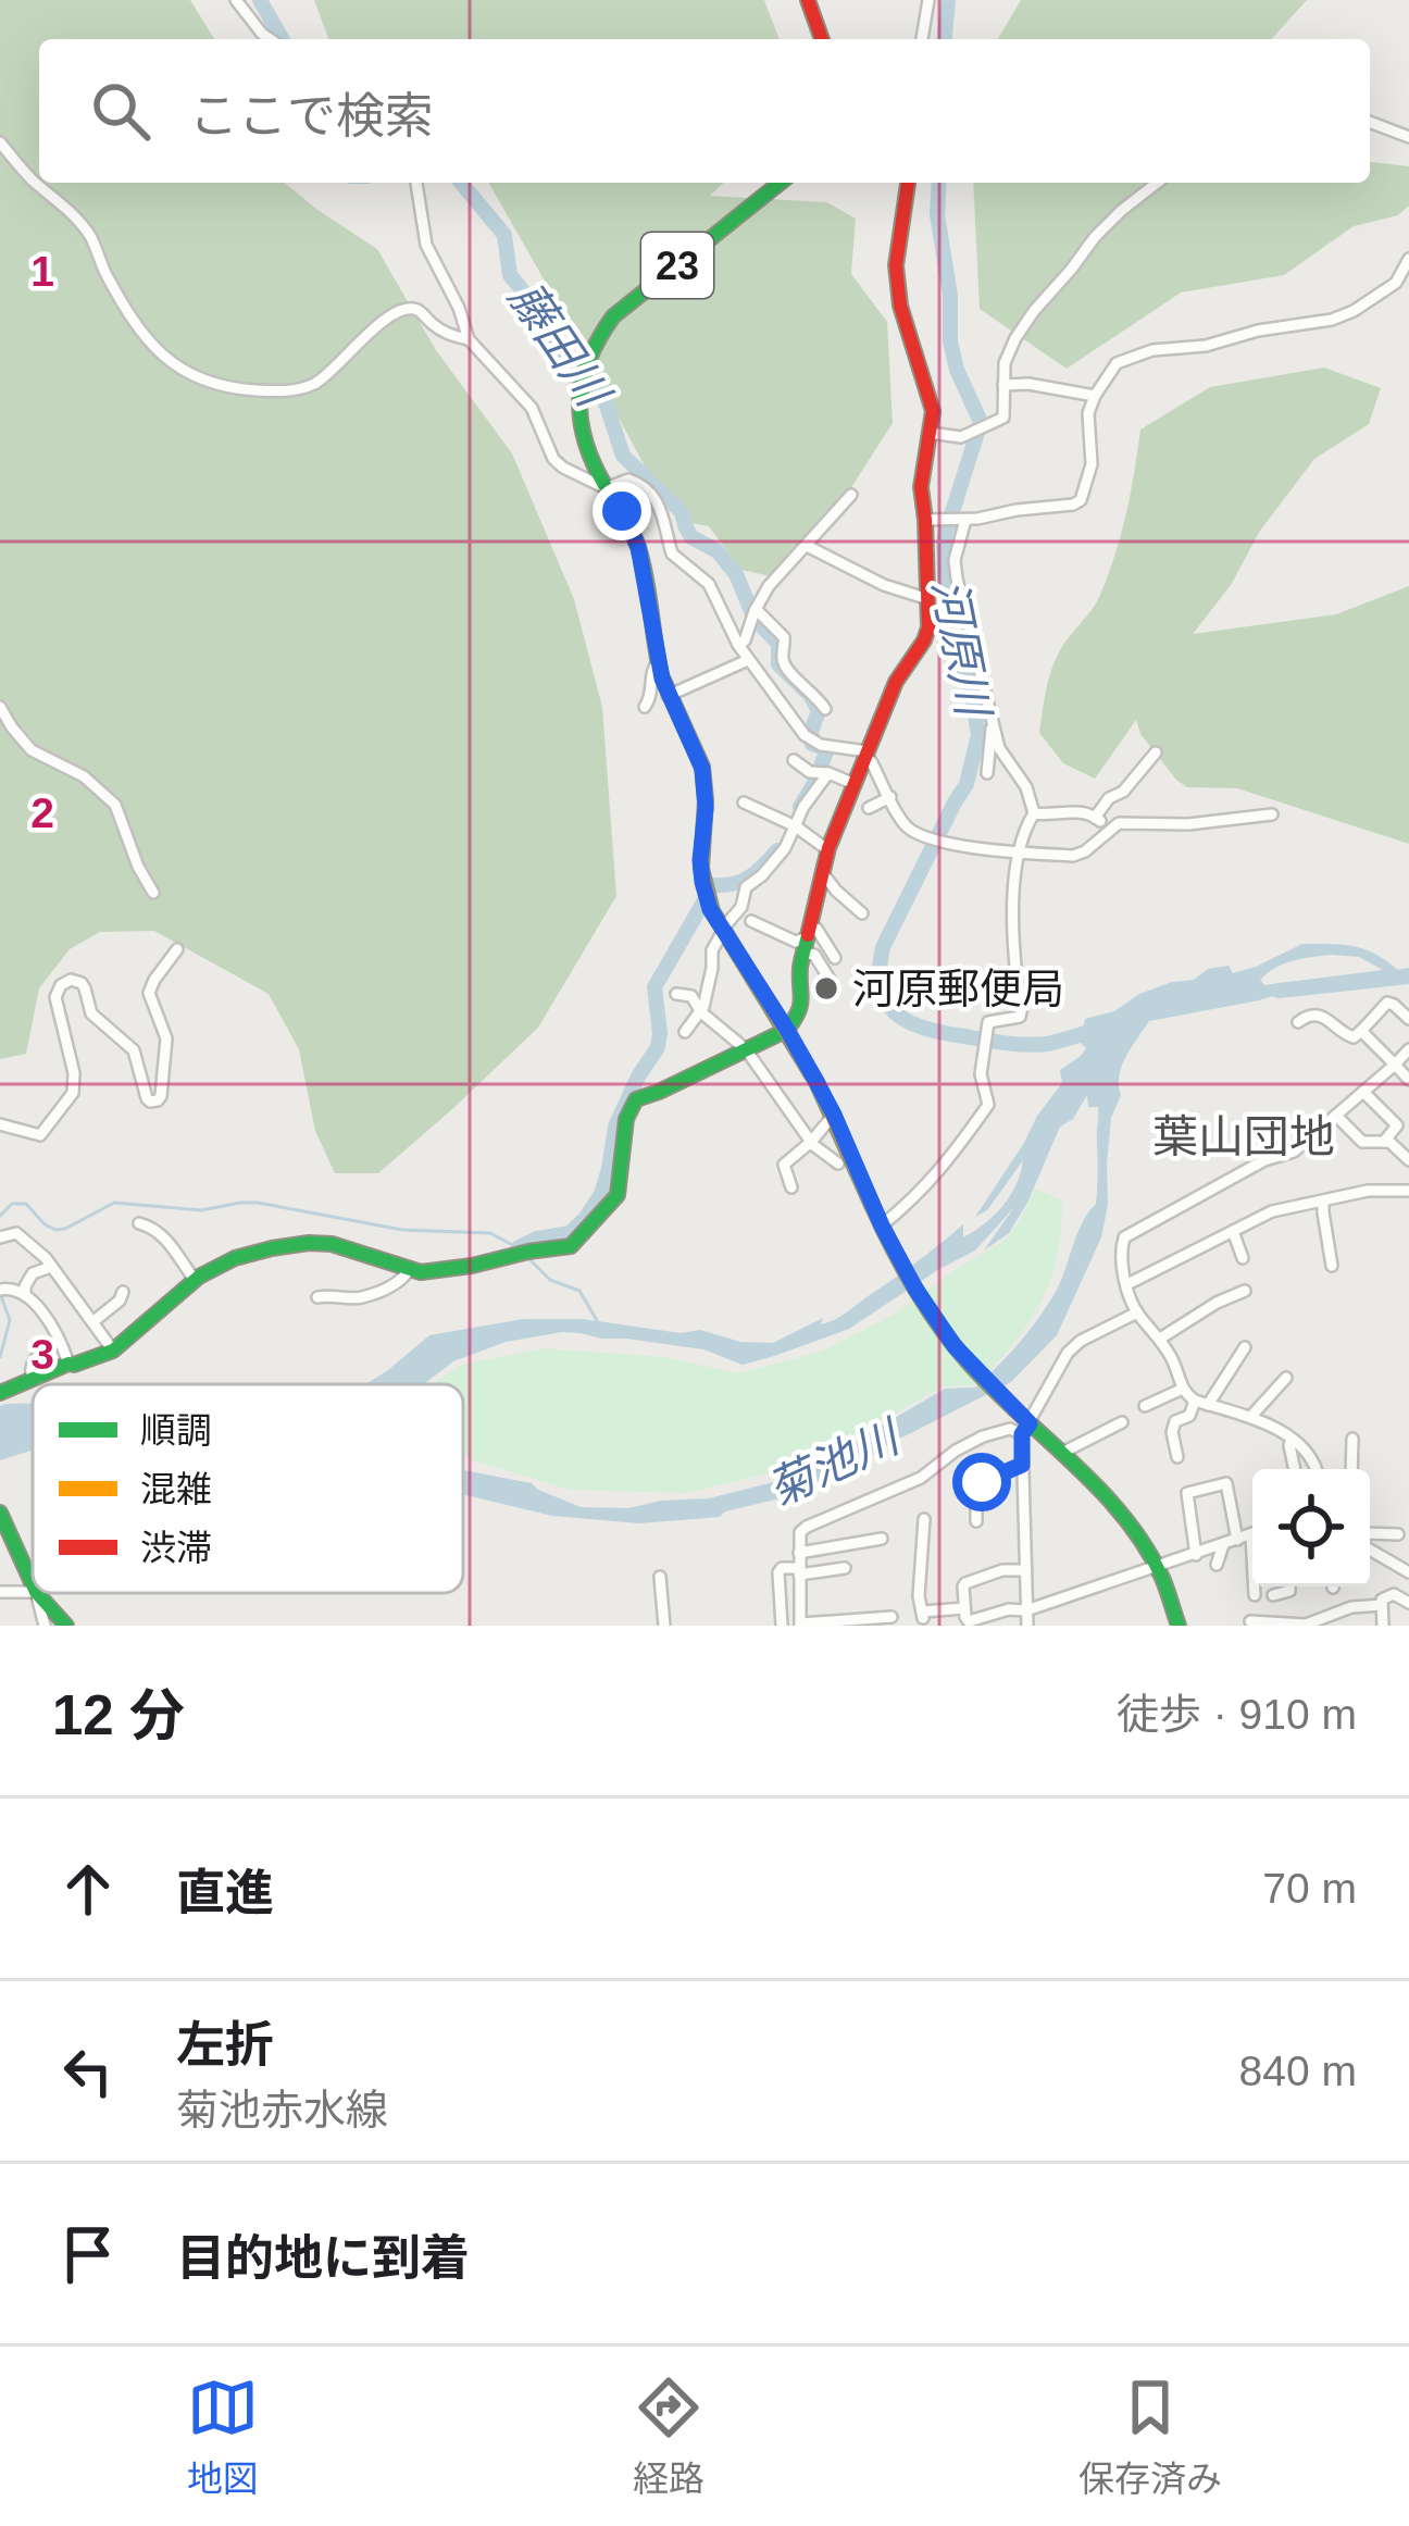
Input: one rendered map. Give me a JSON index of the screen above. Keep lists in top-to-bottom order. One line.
{"streets":{"main road":["23"]},"districts":["葉山団地"],"water":["藤田川","河原川","菊池川"],"places":["河原郵便局"],"legend":["順調","混雑","渋滞"],"page":{"search":"ここで検索","heading":["12 分","徒歩 · 910 m"],"list":[["直進","70 m"],["左折","菊池赤水線","840 m"],"目的地に到着"],"nav":["地図","経路","保存済み"]},"grid":{"rows":["1","2","3"]}}
